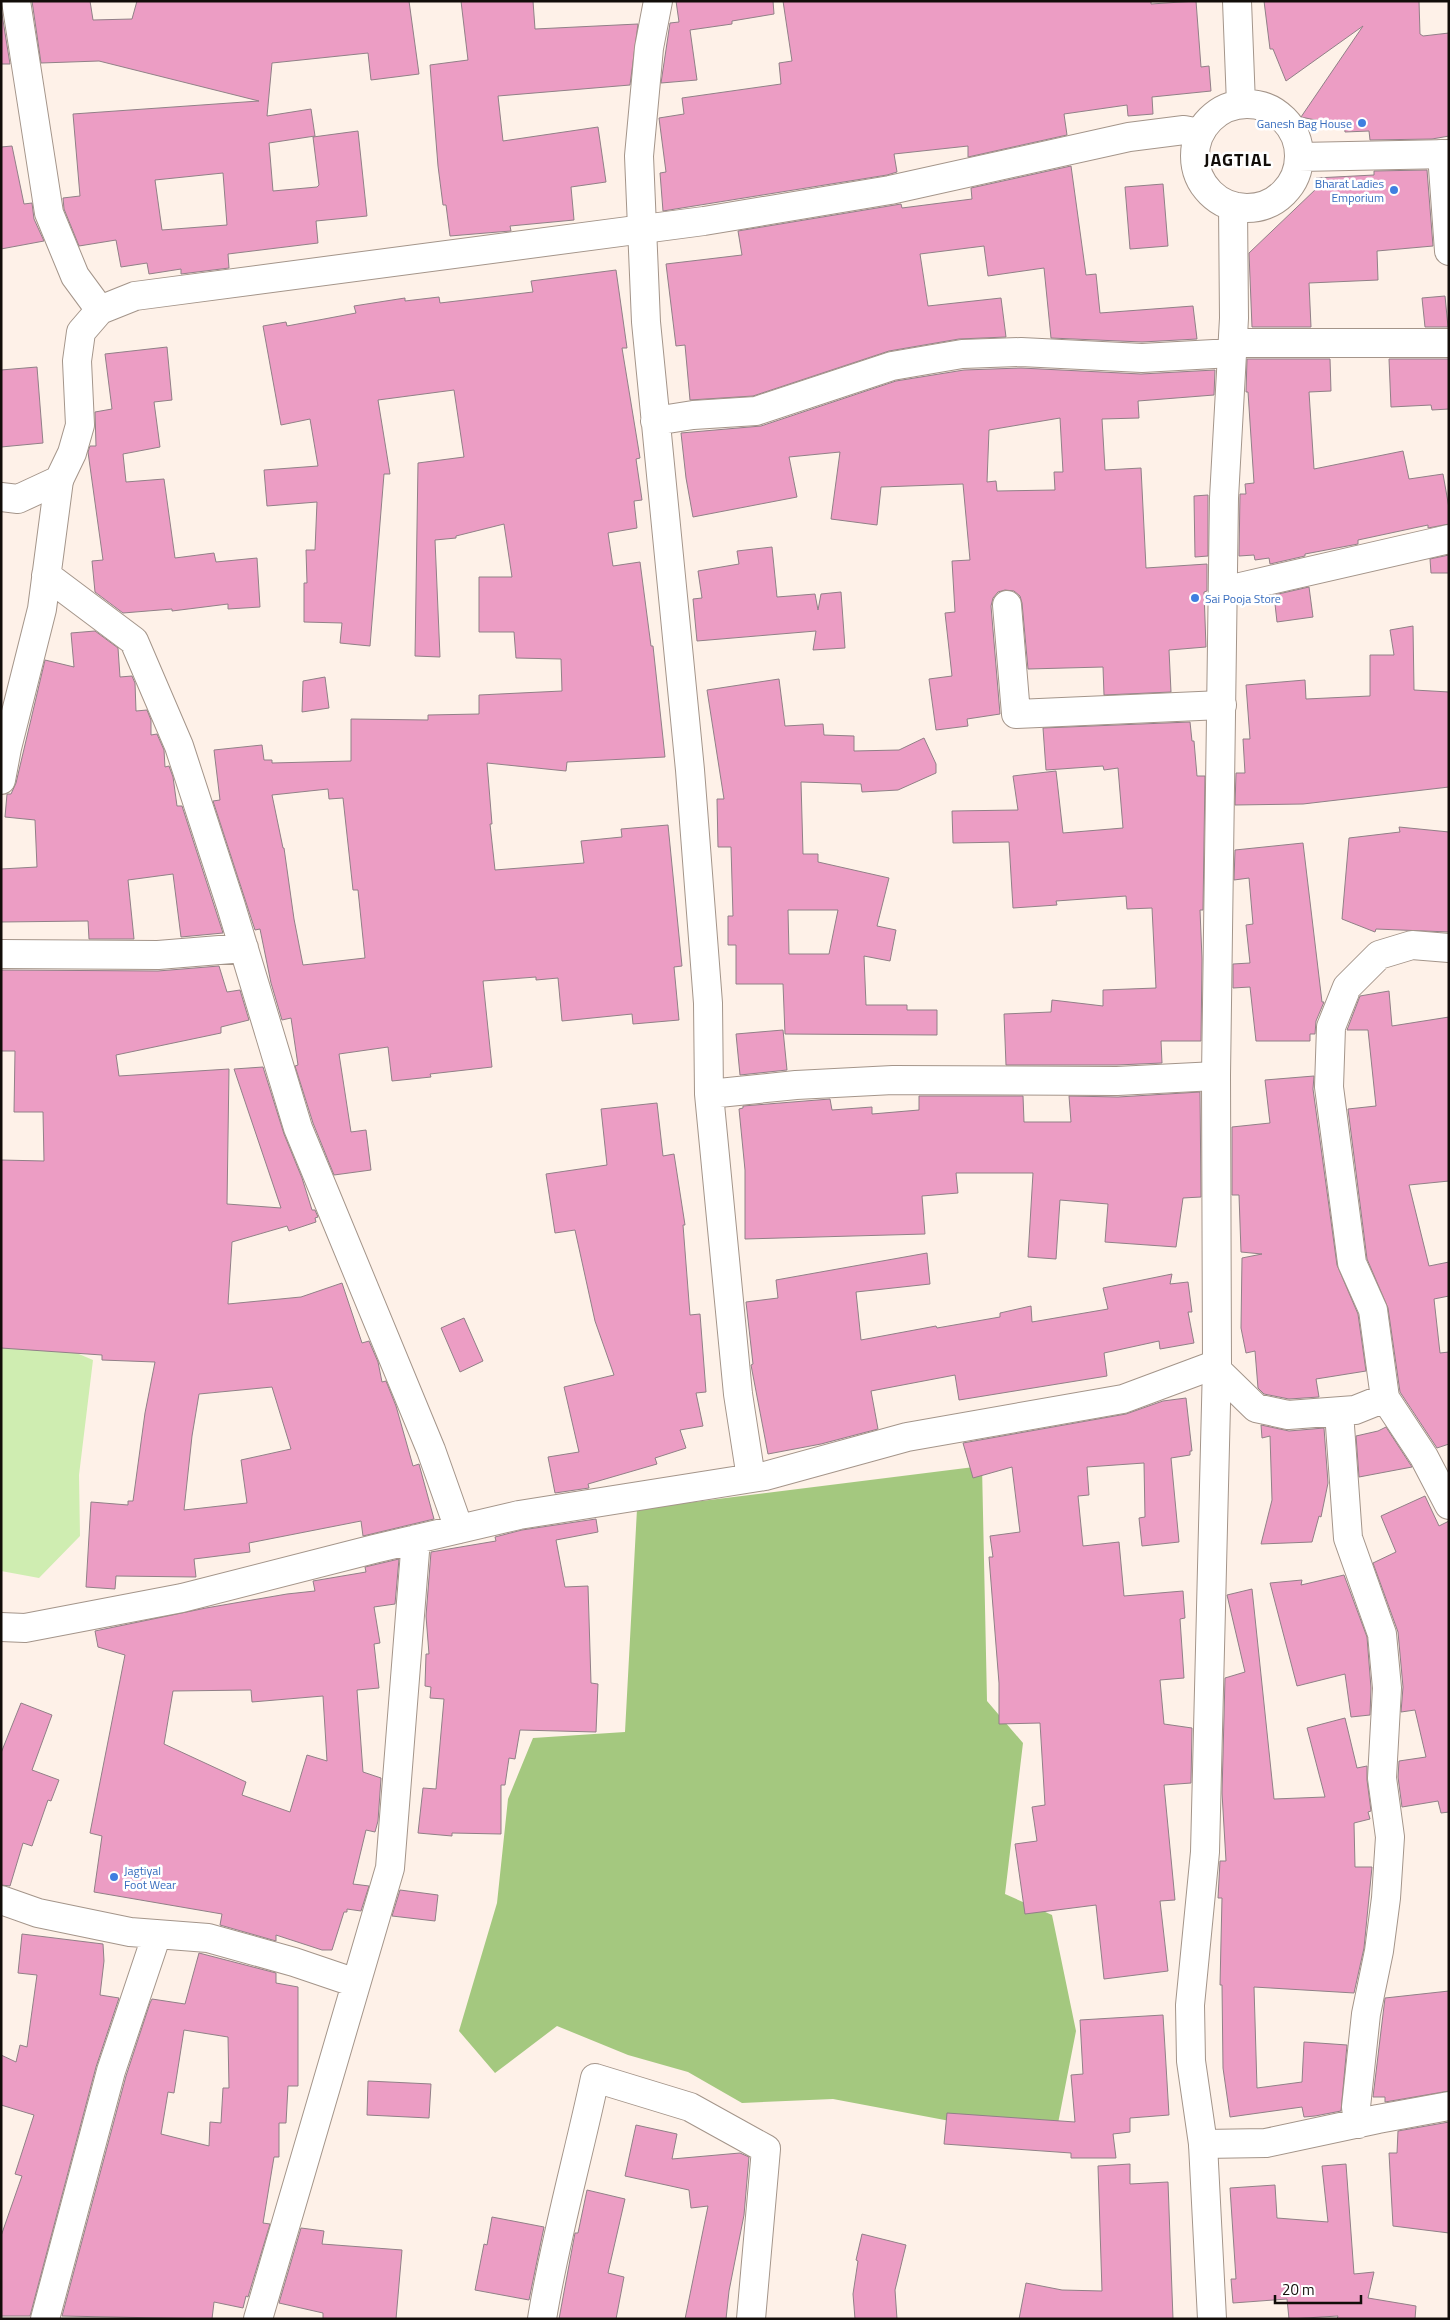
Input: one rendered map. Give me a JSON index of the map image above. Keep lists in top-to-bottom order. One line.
{"districts":["JAGTIAL"],"places":["Ganesh Bag House","Bharat Ladies Emporium","Sai Pooja Store","Jagtiyal Foot Wear"],"scale_bar":"20 m"}
